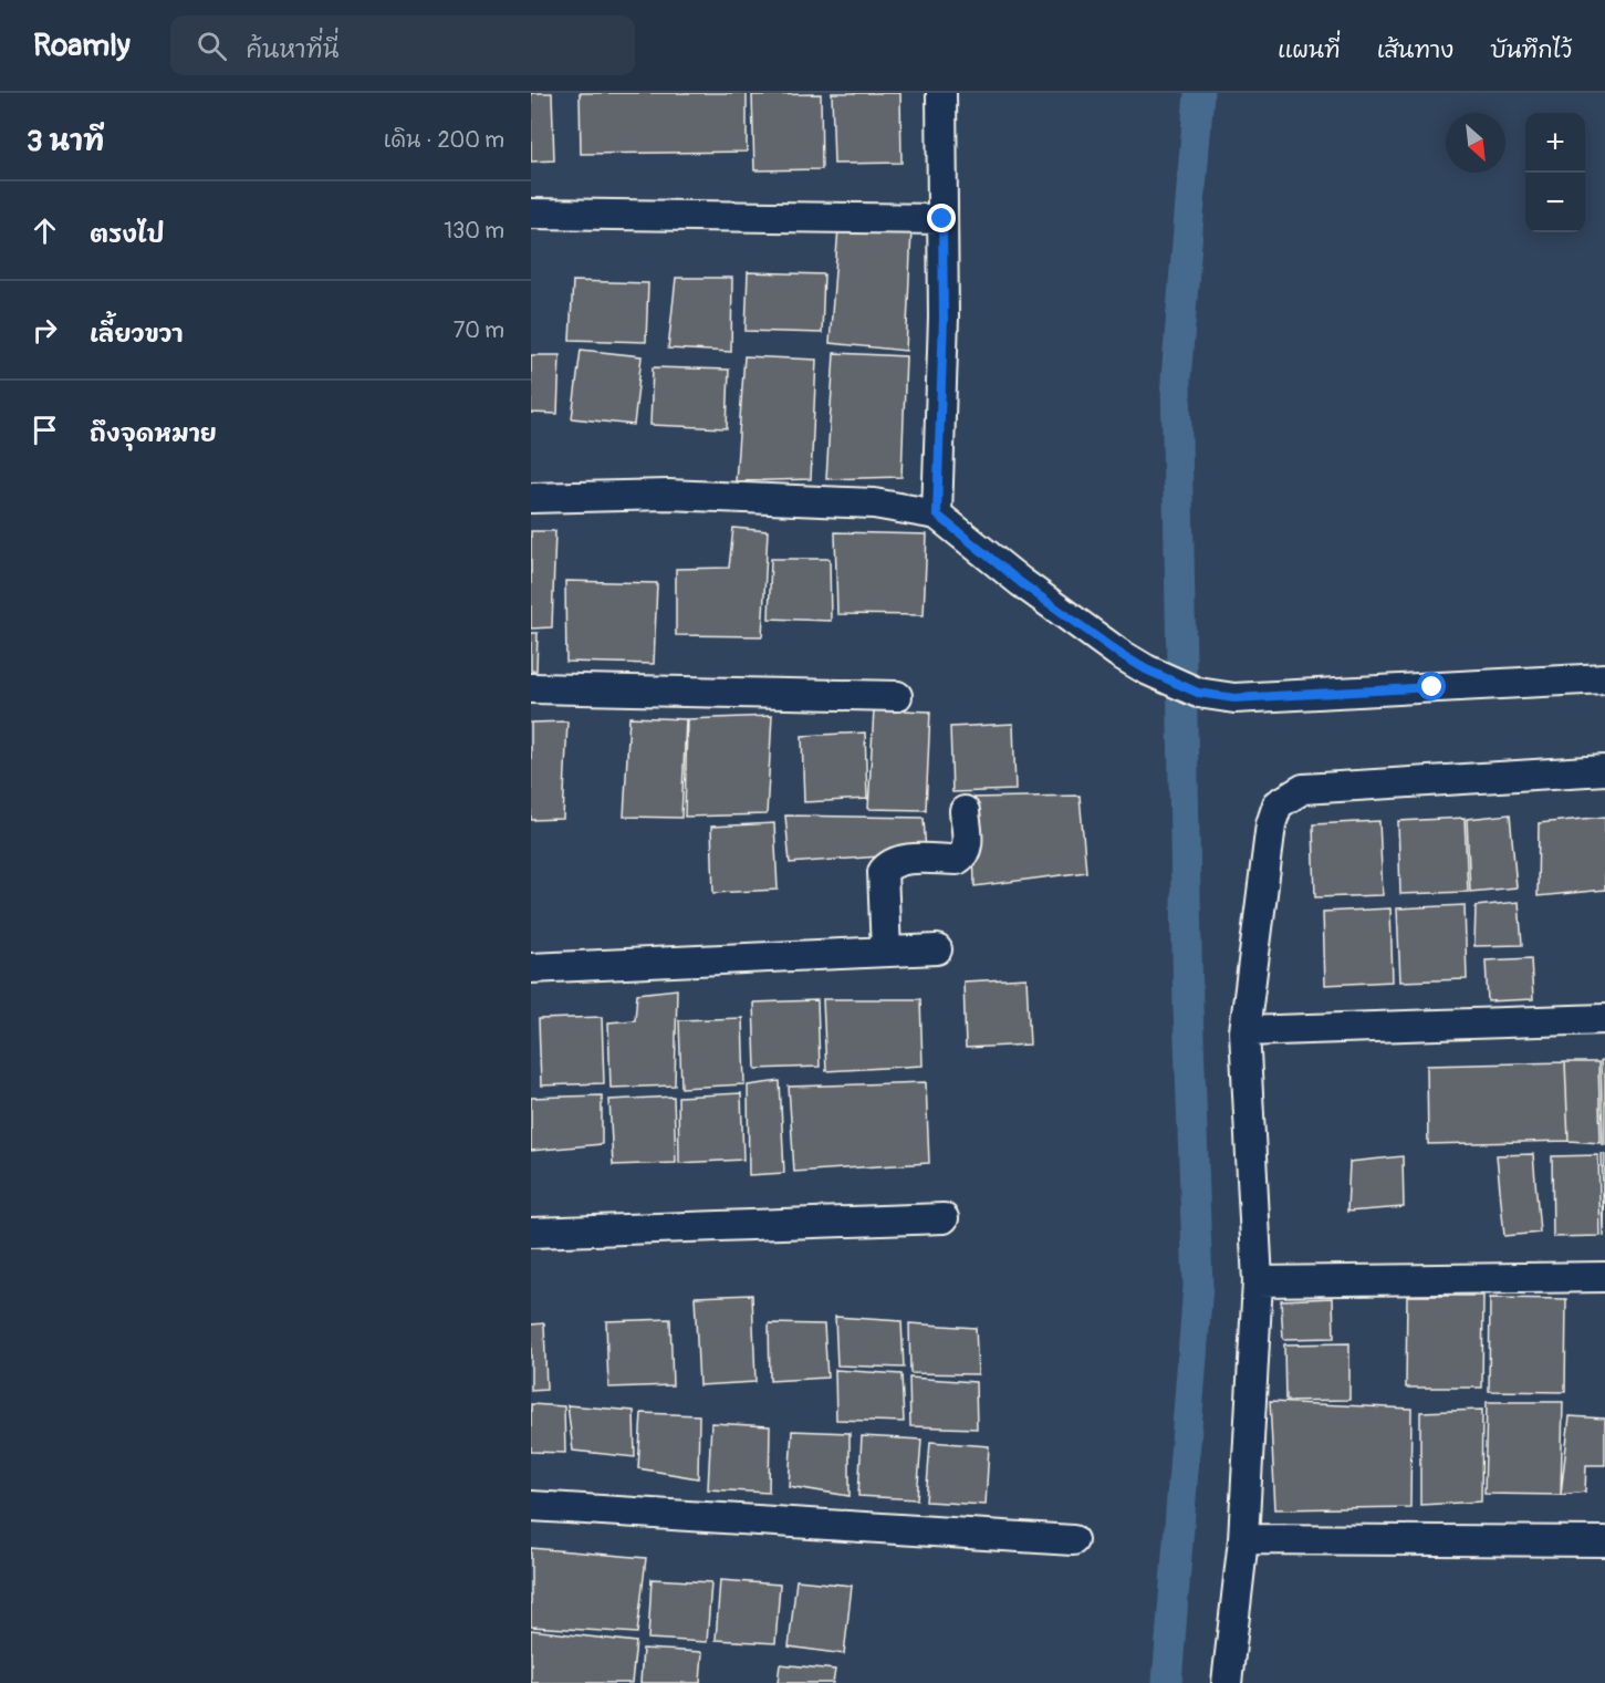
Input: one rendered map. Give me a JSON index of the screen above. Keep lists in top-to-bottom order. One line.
{"north":"bottom right","page":{"header":"Roamly","search":"ค้นหาที่นี่","nav":["แผนที่","เส้นทาง","บันทึกไว้"],"heading":["3 นาที","เดิน · 200 m"],"map_buttons":["+","−"],"list":[["ตรงไป","130 m"],["เลี้ยวขวา","70 m"],"ถึงจุดหมาย"]}}
